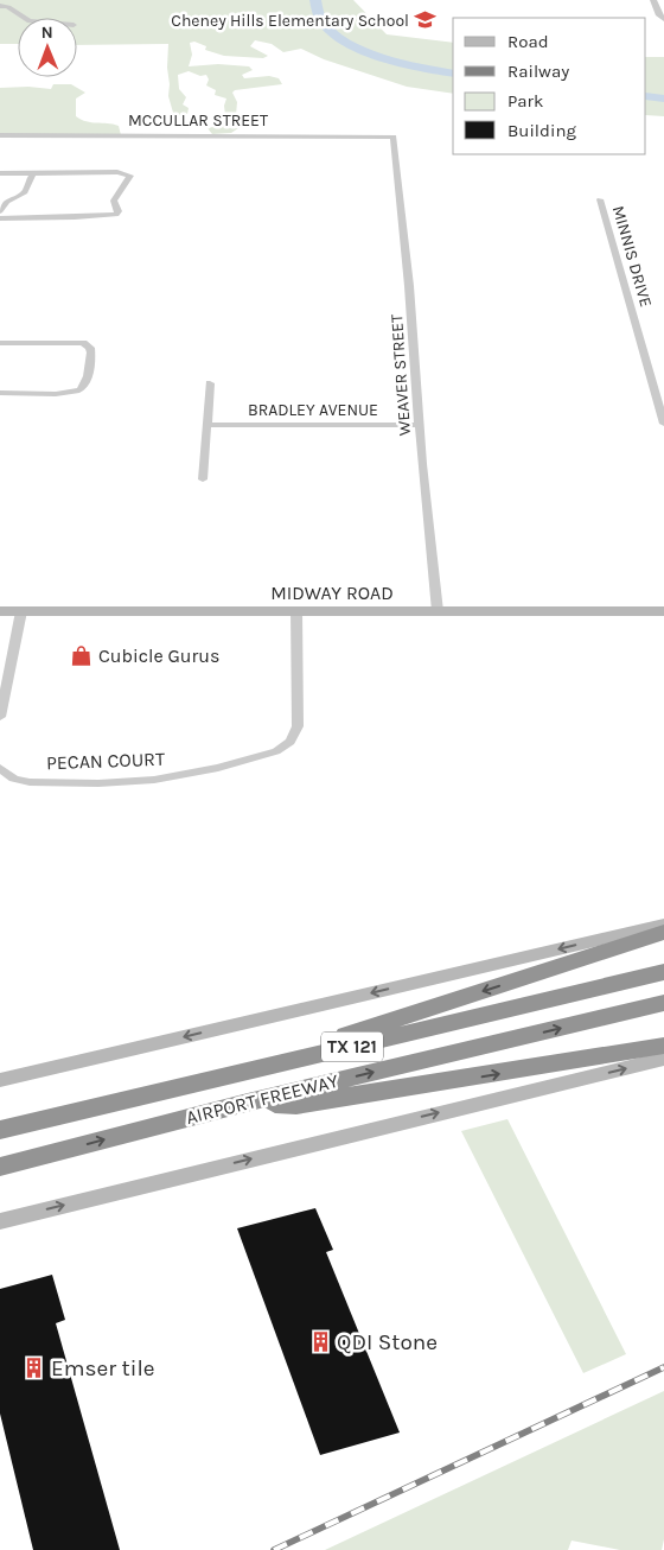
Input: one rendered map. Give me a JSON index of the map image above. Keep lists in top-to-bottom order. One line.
{"streets":{"highway":["TX 121","AIRPORT FREEWAY"],"main road":["MIDWAY ROAD"],"street":["MCCULLAR STREET","MINNIS DRIVE","WEAVER STREET","BRADLEY AVENUE","PECAN COURT"]},"crossings":[["MCCULLAR STREET","WEAVER STREET"],["WEAVER STREET","BRADLEY AVENUE"],["WEAVER STREET","MIDWAY ROAD"],["MIDWAY ROAD","PECAN COURT"]],"places":{"school or university":["Cheney Hills Elementary School"],"shop":["Cubicle Gurus"],"building":["QDI Stone","Emser tile"]},"legend":["Road","Railway","Park","Building"],"north":"top"}
